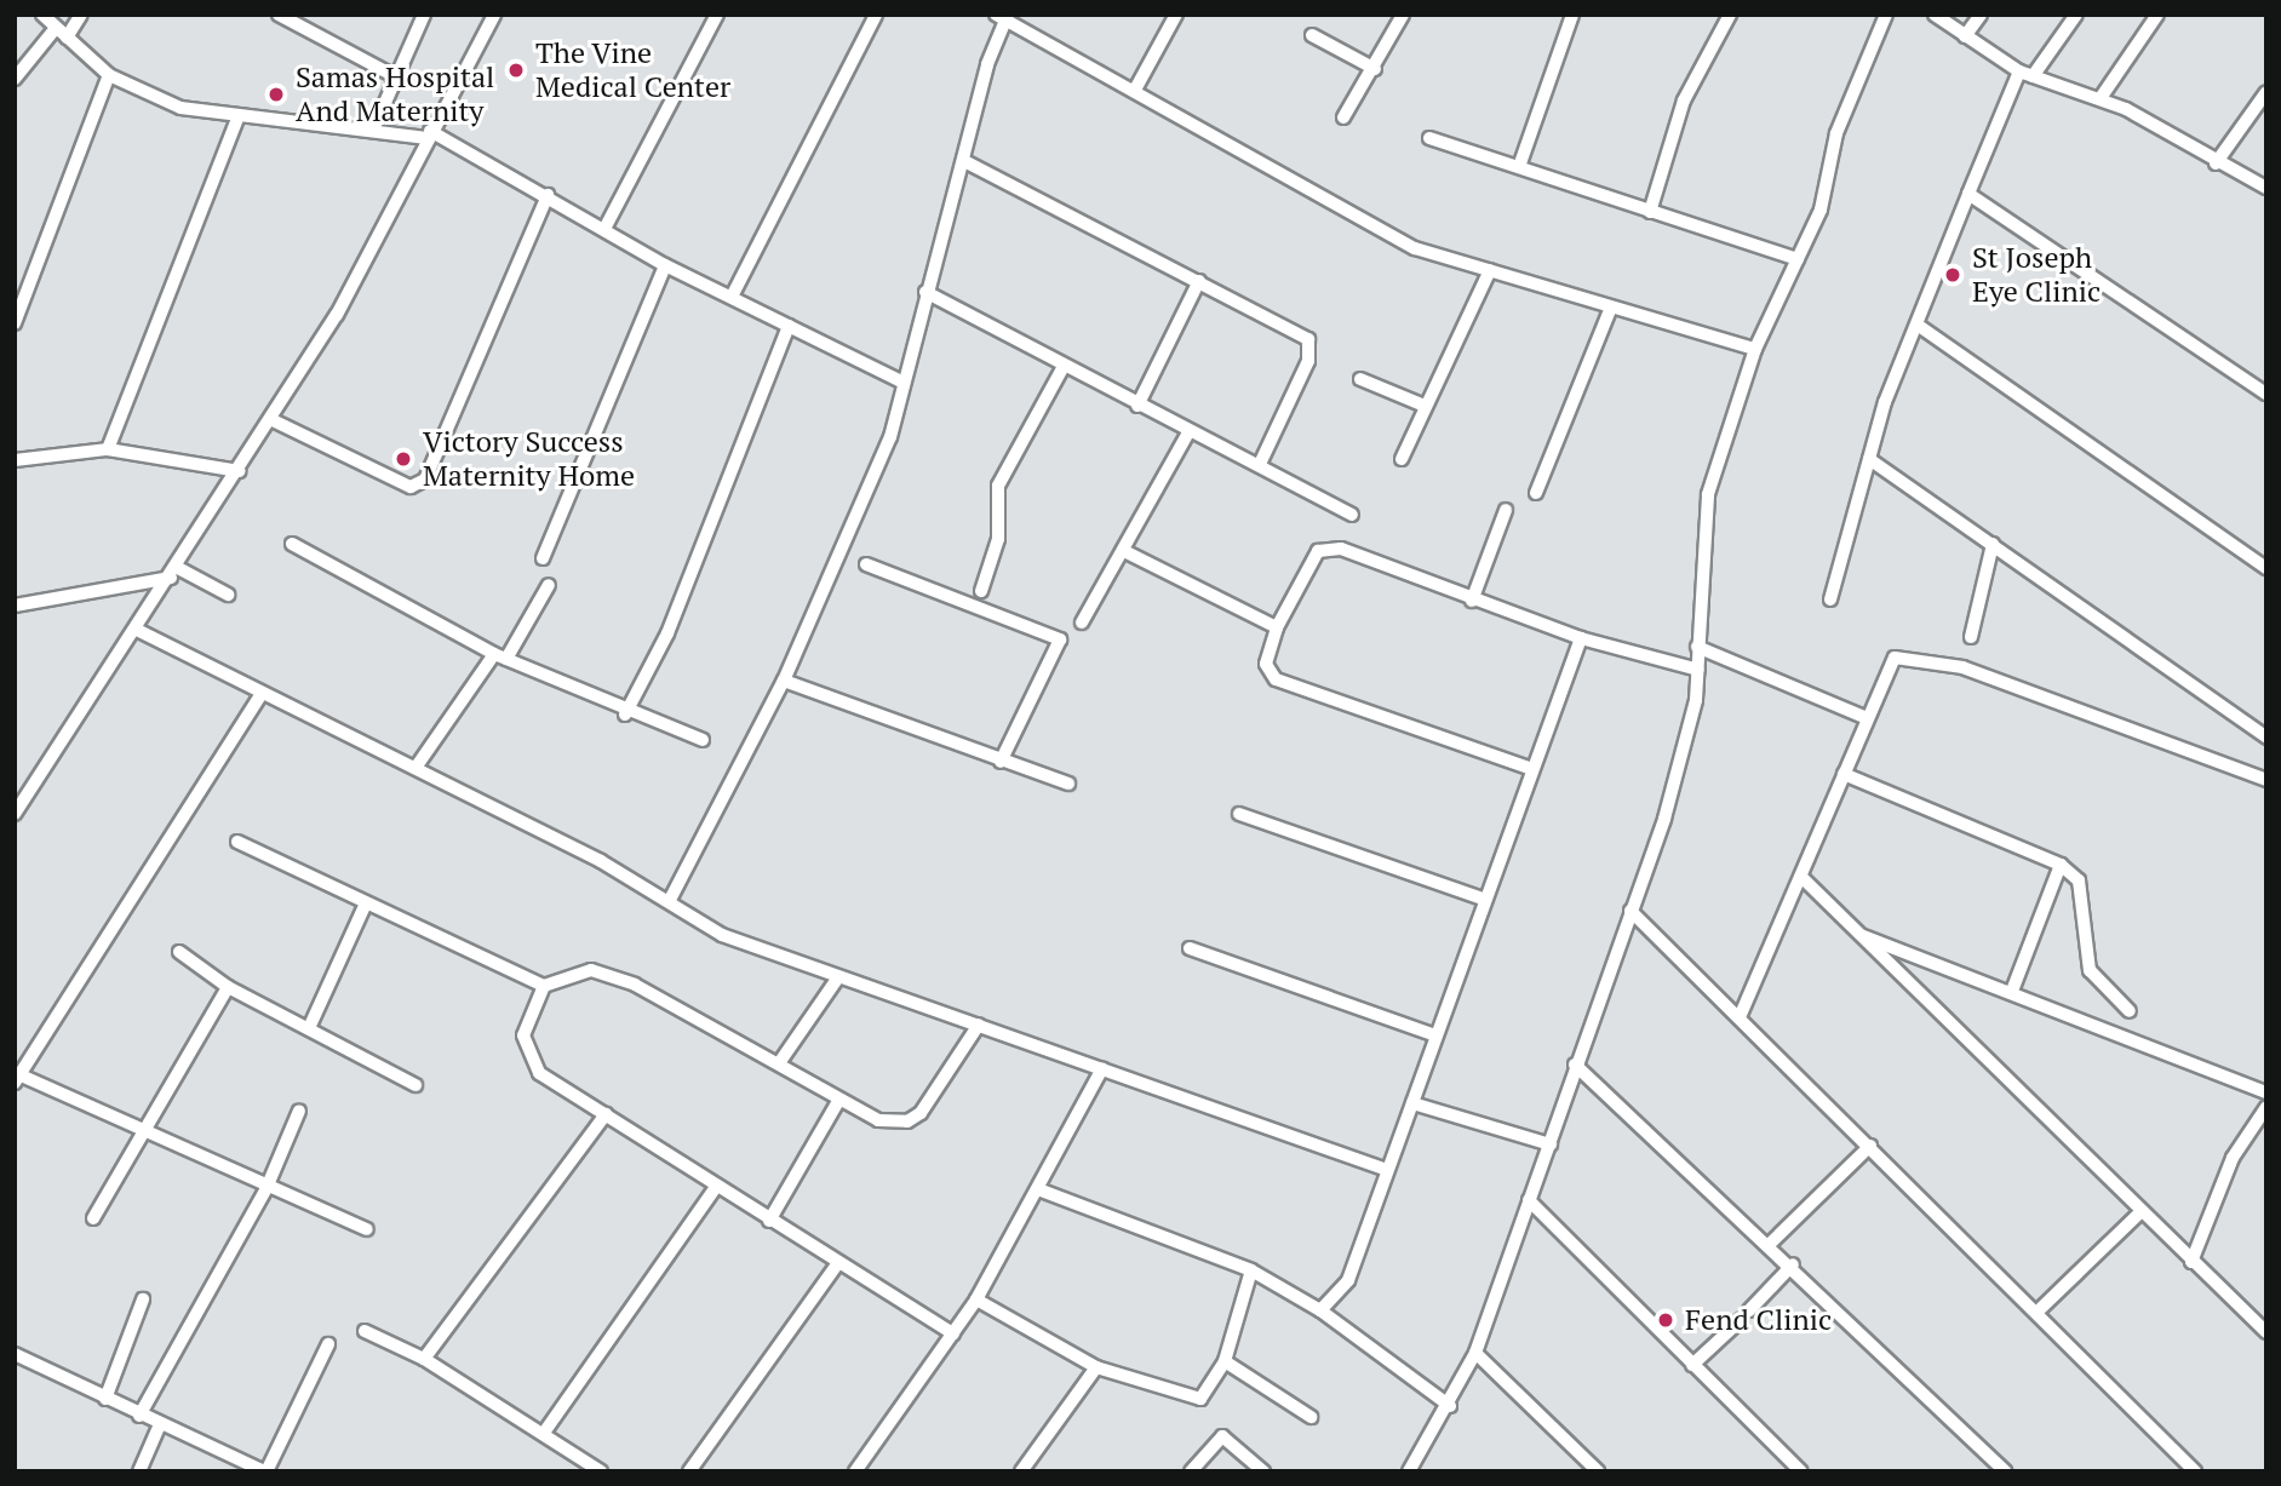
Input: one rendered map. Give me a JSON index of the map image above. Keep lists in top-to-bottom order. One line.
{"places":["The Vine Medical Center","Samas Hospital And Maternity","St Joseph Eye Clinic","Victory Success Maternity Home","Fend Clinic"]}
